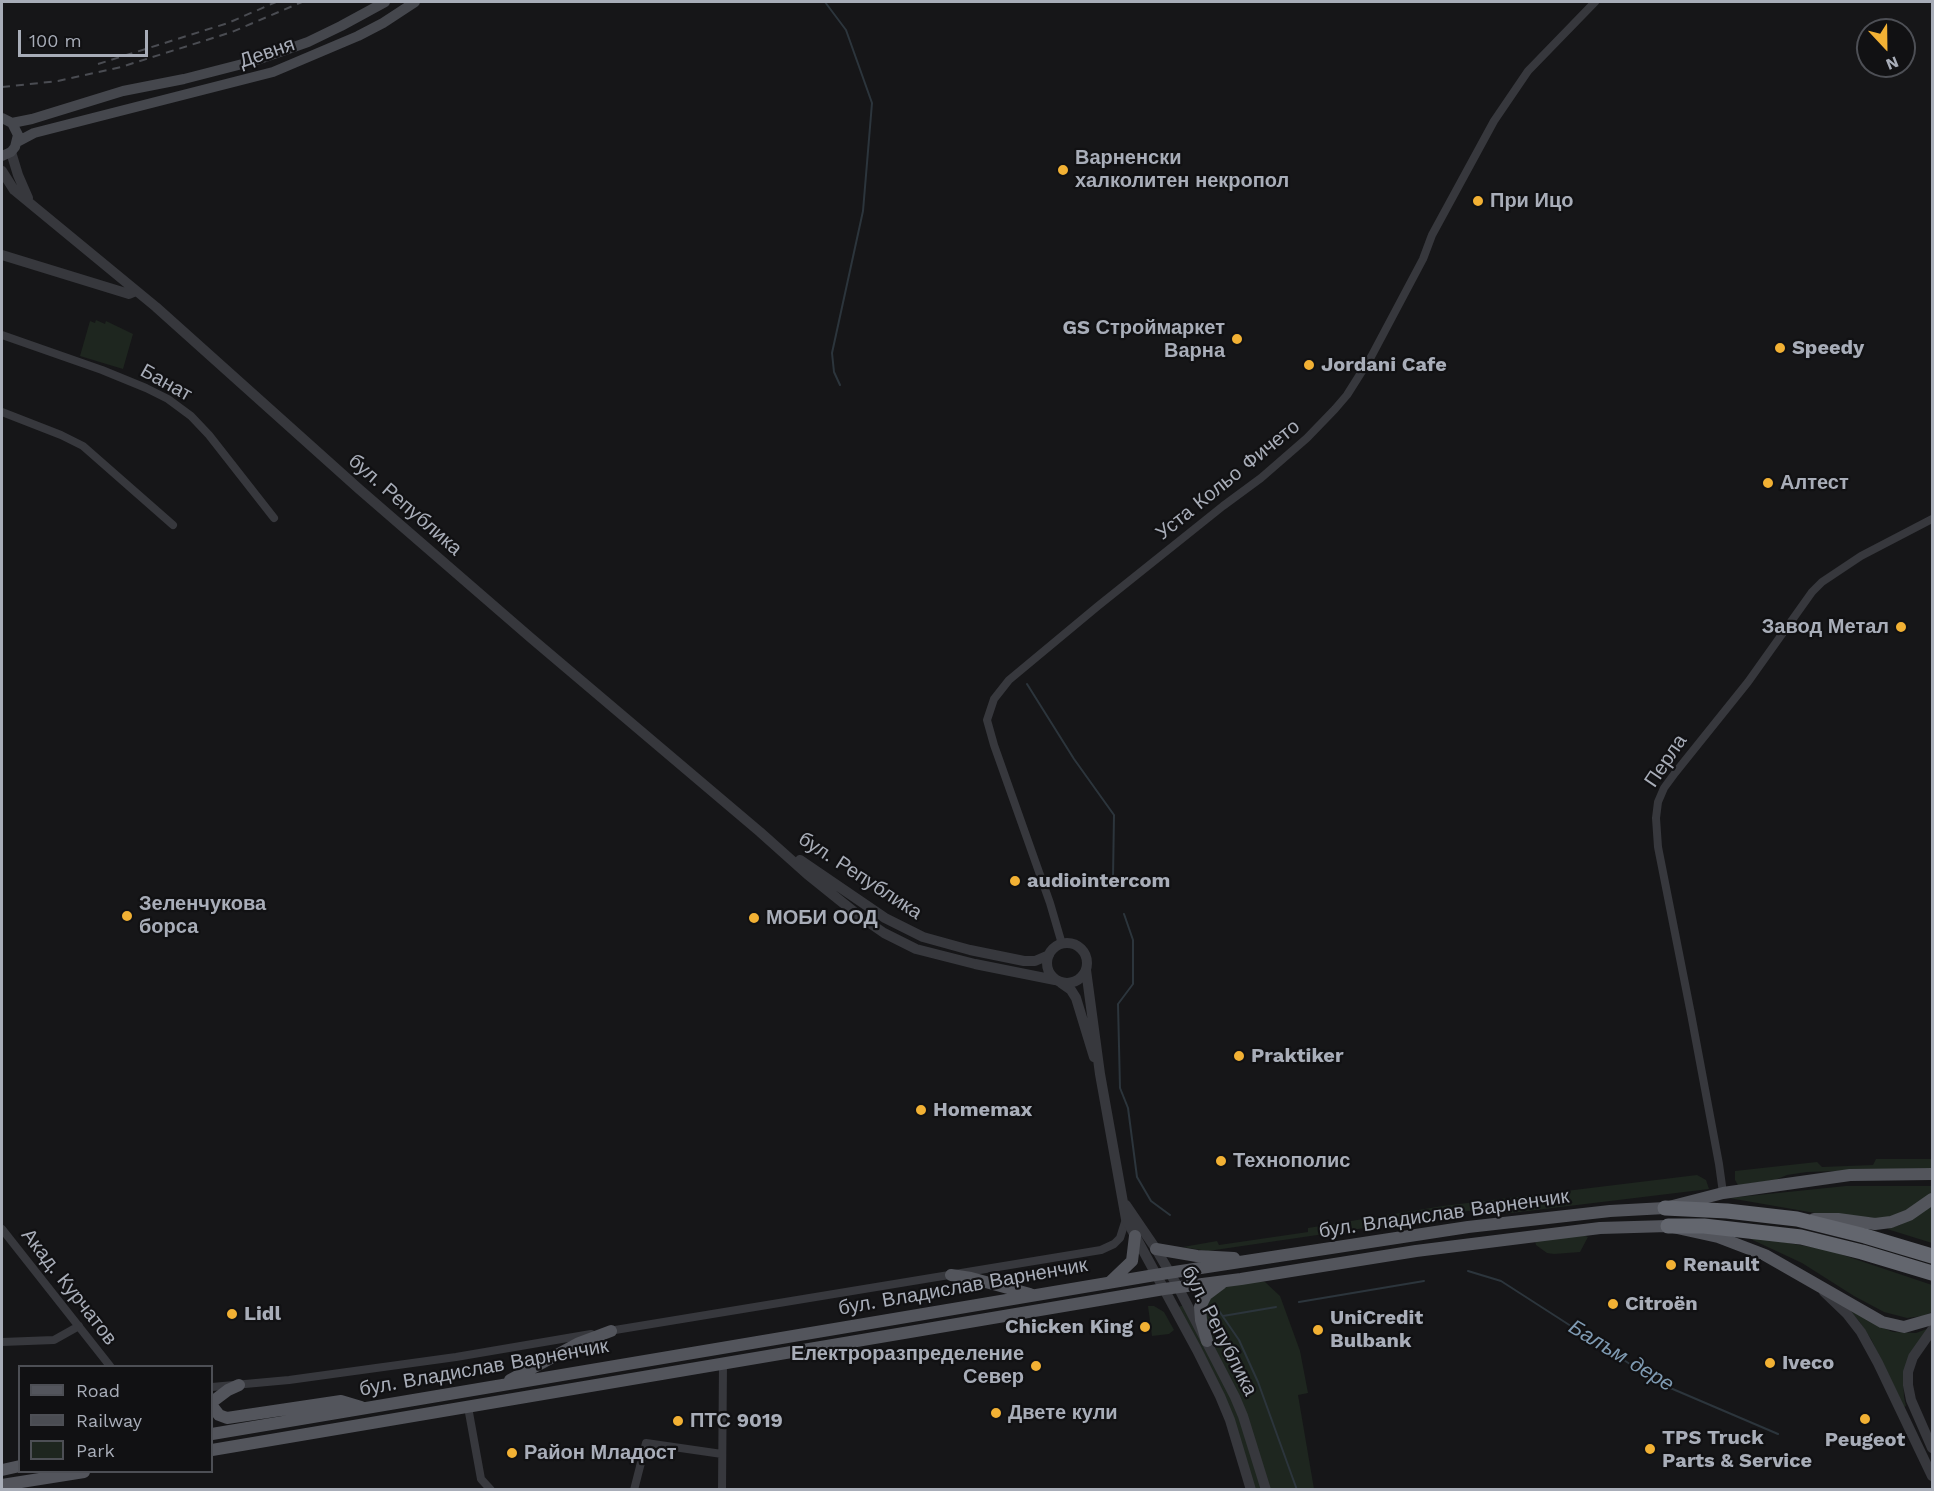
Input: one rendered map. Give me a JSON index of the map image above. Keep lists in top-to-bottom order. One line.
{"streets":{"main road":["Девня","бул. Владислав Варненчик"],"street":["Банат","Уста Кольо Фичето","бул. Република","Перла","Акад. Курчатов"]},"crossings":[["Девня","бул. Република"],["Уста Кольо Фичето","бул. Република"],["бул. Република","бул. Владислав Варненчик"],["Перла","бул. Владислав Варненчик"]],"water":["Балъм дере"],"places":["Варненски халколитен некропол","При Ицо","GS Строймаркет Варна","Speedy","Jordani Cafe","Алтест","Завод Метал","audiointercom","Зеленчукова борса","МОБИ ООД","Praktiker","Homemax","Технополис","Renault","Citroën","Lidl","Chicken King","UniCredit Bulbank","Iveco","Електроразпределение Север","Двете кули","Peugeot","ПТС 9019","TPS Truck Parts & Service","Район Младост"],"legend":["Road","Railway","Park"],"scale_bar":"100 m","north":"bottom"}
